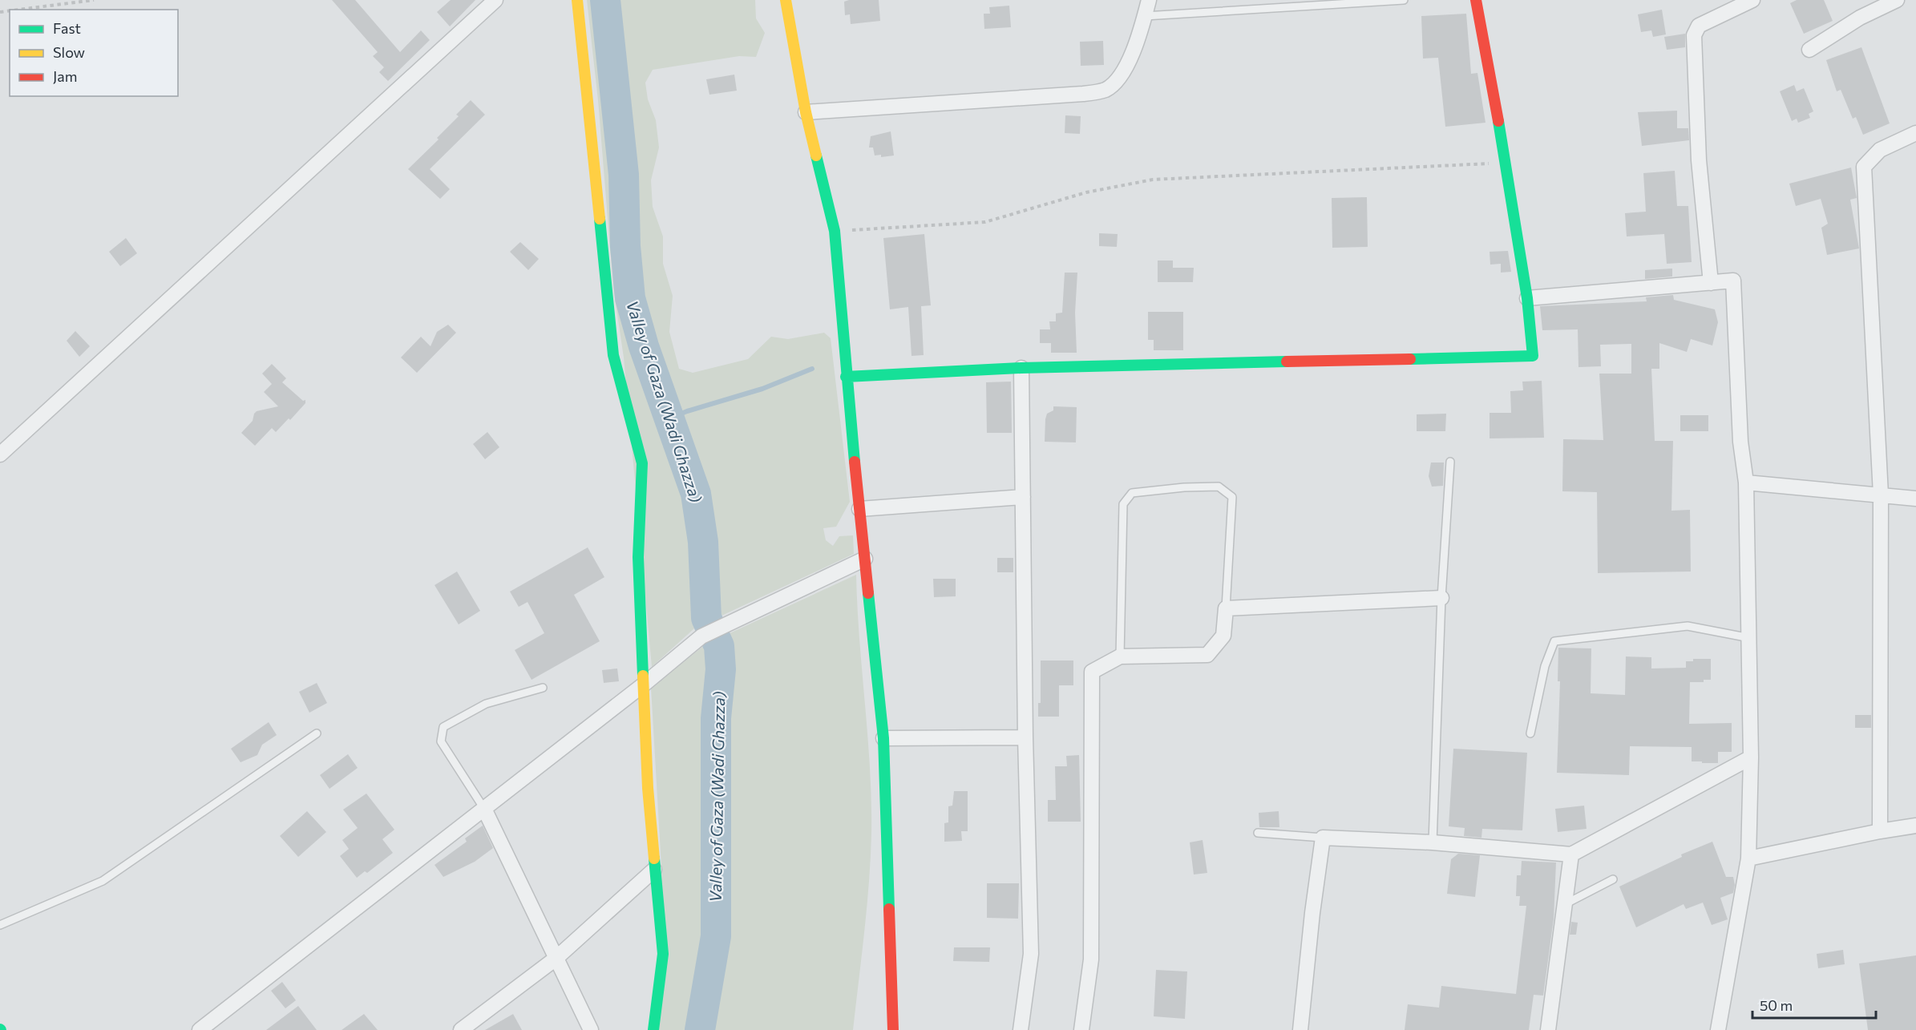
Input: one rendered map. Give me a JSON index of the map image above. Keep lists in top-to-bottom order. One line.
{"water":["Valley of Gaza (Wadi Ghazza)"],"legend":["Fast","Slow","Jam"],"scale_bar":"50 m"}
